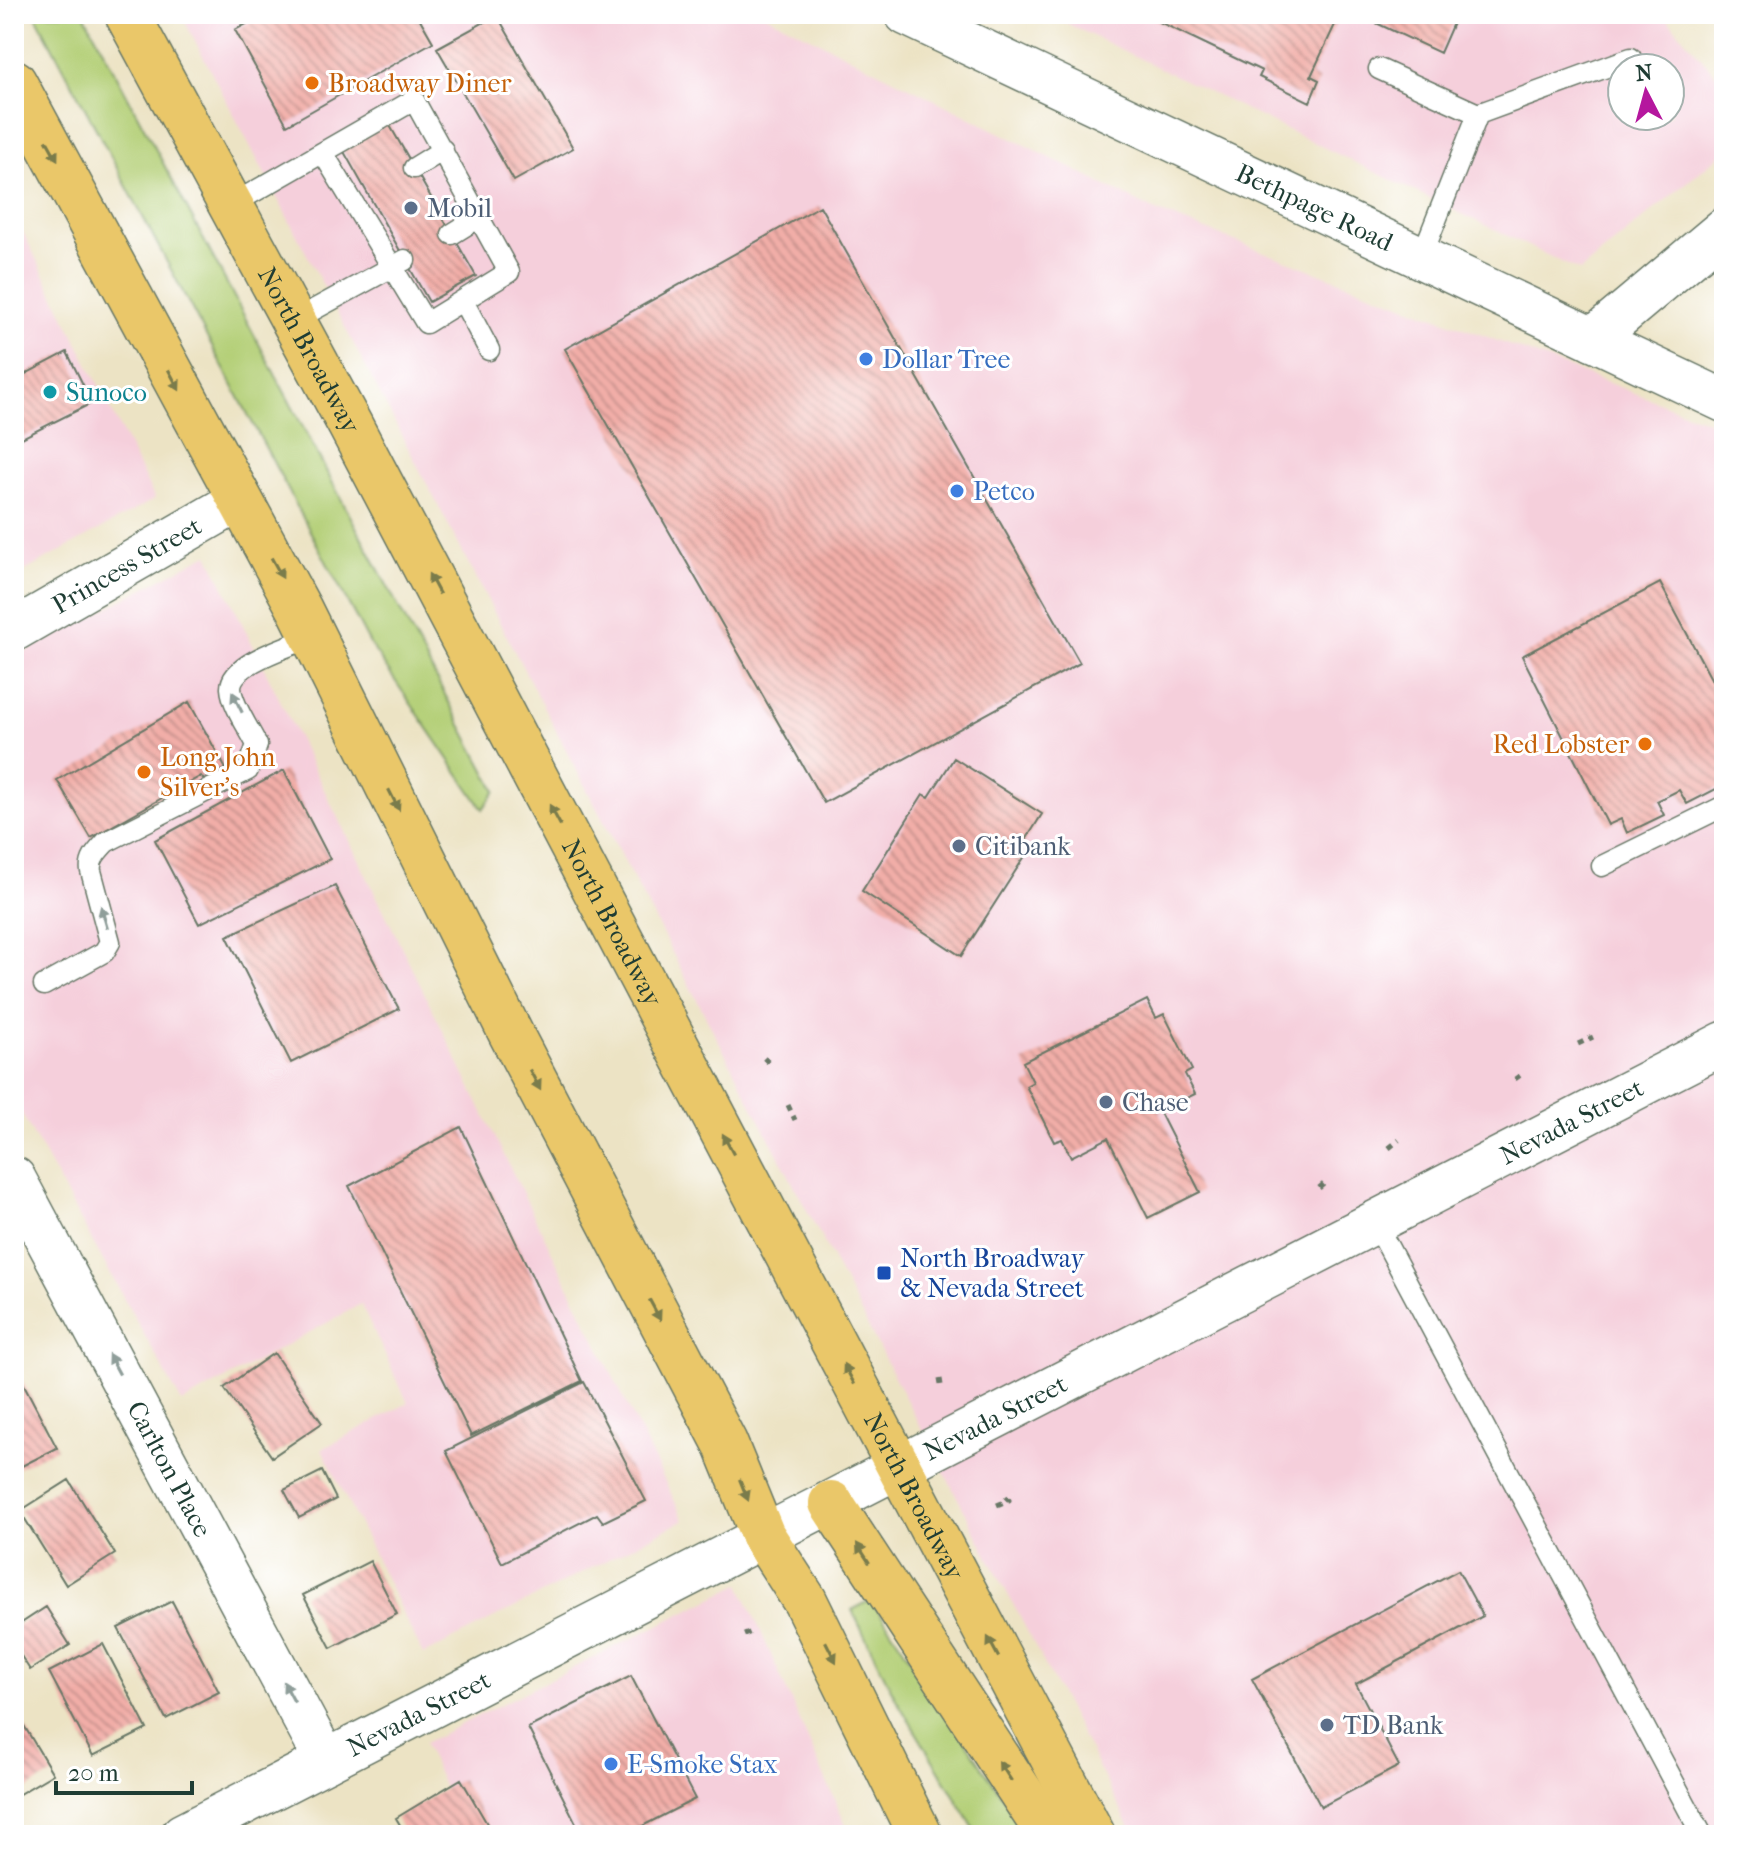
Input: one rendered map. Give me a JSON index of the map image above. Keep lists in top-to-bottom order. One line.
{"streets":{"main road":["North Broadway"],"street":["Bethpage Road","Princess Street","Nevada Street","Carlton Place"]},"crossings":[["North Broadway","Nevada Street"],["Nevada Street","Carlton Place"]],"one_way":["Carlton Place"],"places":{"other":["Broadway Diner","Mobil","Dollar Tree","Sunoco","Petco","Red Lobster","Long John Silver's","Citibank","Chase","TD Bank","E-Smoke Stax"],"transit":["North Broadway & Nevada Street"]},"scale_bar":"20 m","north":"top"}
